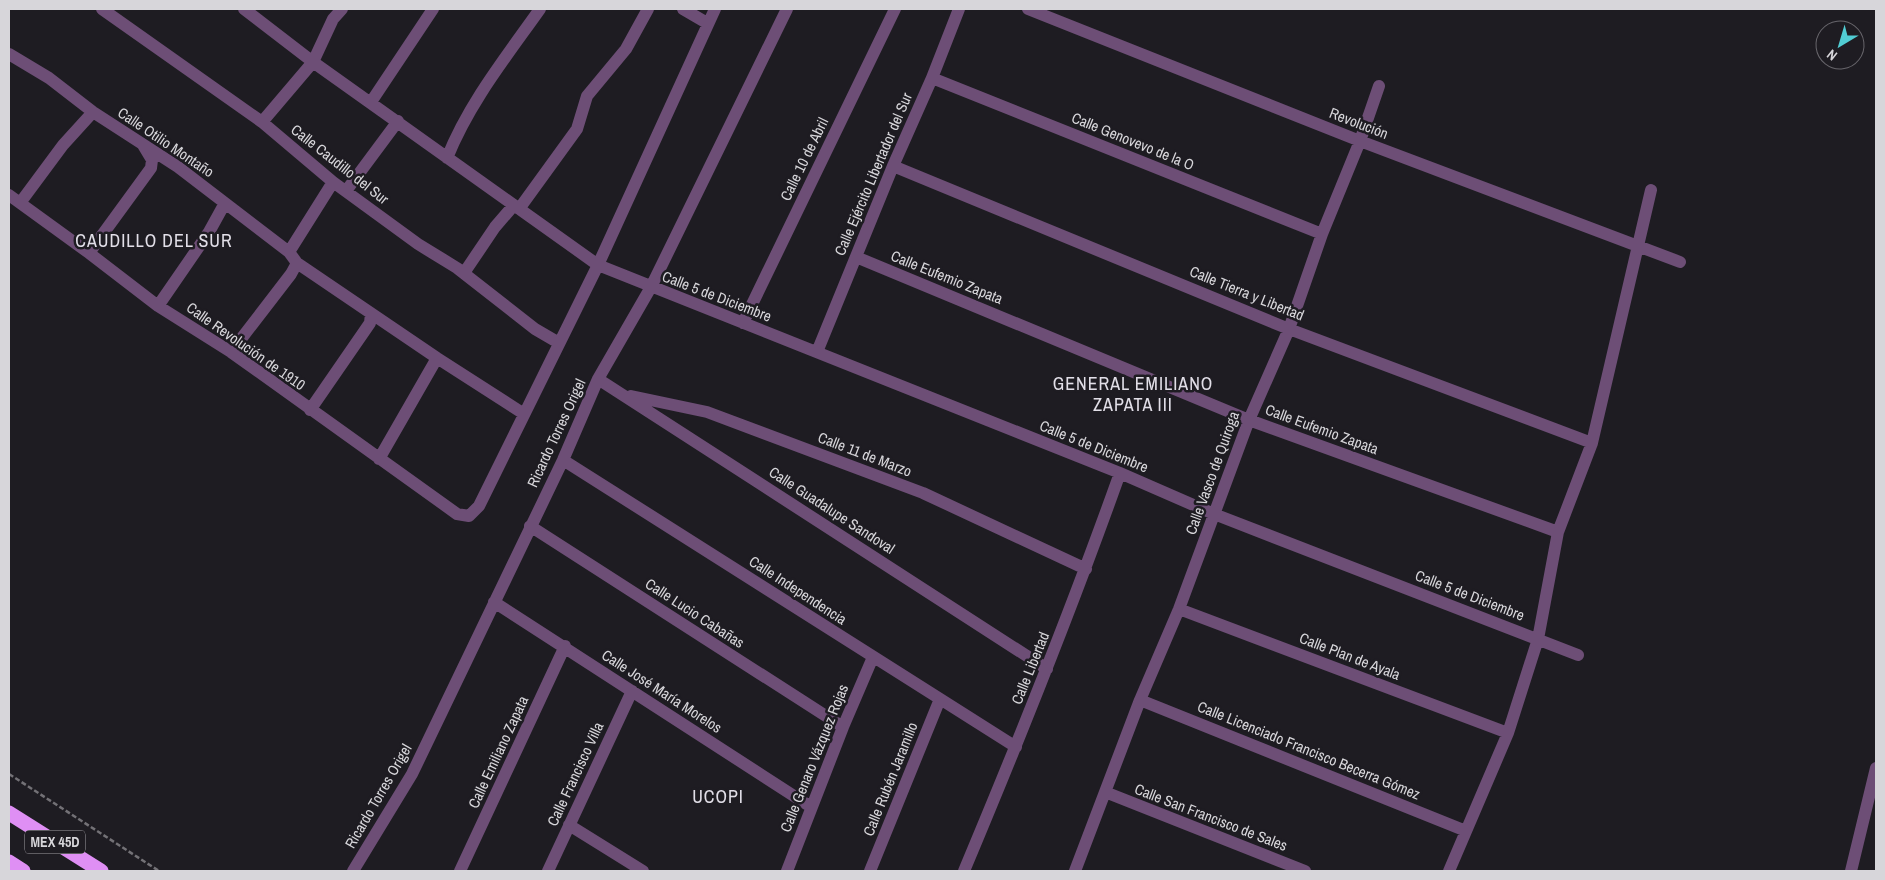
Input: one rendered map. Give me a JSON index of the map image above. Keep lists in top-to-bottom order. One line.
{"streets":{"highway":["MEX 45D"],"street":["Revolución","Calle Genovevo de la O","Calle Otilio Montaño","Calle 10 de Abril","Calle Caudillo del Sur","Calle Ejército Libertador del Sur","Calle Eufemio Zapata","Calle Tierra y Libertad","Calle 5 de Diciembre","Calle Revolución de 1910","Ricardo Torres Origel","Calle 11 de Marzo","Calle Vasco de Quiroga","Calle Guadalupe Sandoval","Calle Independencia","Calle Lucio Cabañas","Calle Plan de Ayala","Calle Libertad","Calle José María Morelos","Calle Licenciado Francisco Becerra Gómez","Calle Emiliano Zapata","Calle Genaro Vázquez Rojas","Calle Francisco Villa","Calle Rubén Jaramillo","Calle San Francisco de Sales"]},"crossings":[["Revolución","Calle Vasco de Quiroga"],["Calle Genovevo de la O","Calle Ejército Libertador del Sur"],["Calle Genovevo de la O","Calle Vasco de Quiroga"],["Calle Otilio Montaño","Calle Revolución de 1910"],["Calle 10 de Abril","Calle 5 de Diciembre"],["Calle Ejército Libertador del Sur","Calle Eufemio Zapata"],["Calle Ejército Libertador del Sur","Calle Tierra y Libertad"],["Calle Ejército Libertador del Sur","Calle 5 de Diciembre"],["Calle Eufemio Zapata","Calle Vasco de Quiroga"],["Calle Tierra y Libertad","Calle Vasco de Quiroga"],["Calle 5 de Diciembre","Ricardo Torres Origel"],["Calle 5 de Diciembre","Calle Vasco de Quiroga"],["Calle 5 de Diciembre","Calle Libertad"],["Ricardo Torres Origel","Calle Guadalupe Sandoval"],["Ricardo Torres Origel","Calle Independencia"],["Ricardo Torres Origel","Calle Lucio Cabañas"],["Ricardo Torres Origel","Calle José María Morelos"],["Calle 11 de Marzo","Calle Guadalupe Sandoval"],["Calle 11 de Marzo","Calle Libertad"],["Calle Vasco de Quiroga","Calle Plan de Ayala"],["Calle Vasco de Quiroga","Calle Licenciado Francisco Becerra Gómez"],["Calle Vasco de Quiroga","Calle San Francisco de Sales"],["Calle Guadalupe Sandoval","Calle Libertad"],["Calle Independencia","Calle Libertad"],["Calle Independencia","Calle Genaro Vázquez Rojas"],["Calle Independencia","Calle Rubén Jaramillo"],["Calle Lucio Cabañas","Calle Genaro Vázquez Rojas"],["Calle José María Morelos","Calle Emiliano Zapata"],["Calle José María Morelos","Calle Genaro Vázquez Rojas"],["Calle José María Morelos","Calle Francisco Villa"]],"districts":["CAUDILLO DEL SUR","GENERAL EMILIANO ZAPATA III","UCOPI"],"north":"bottom left"}
